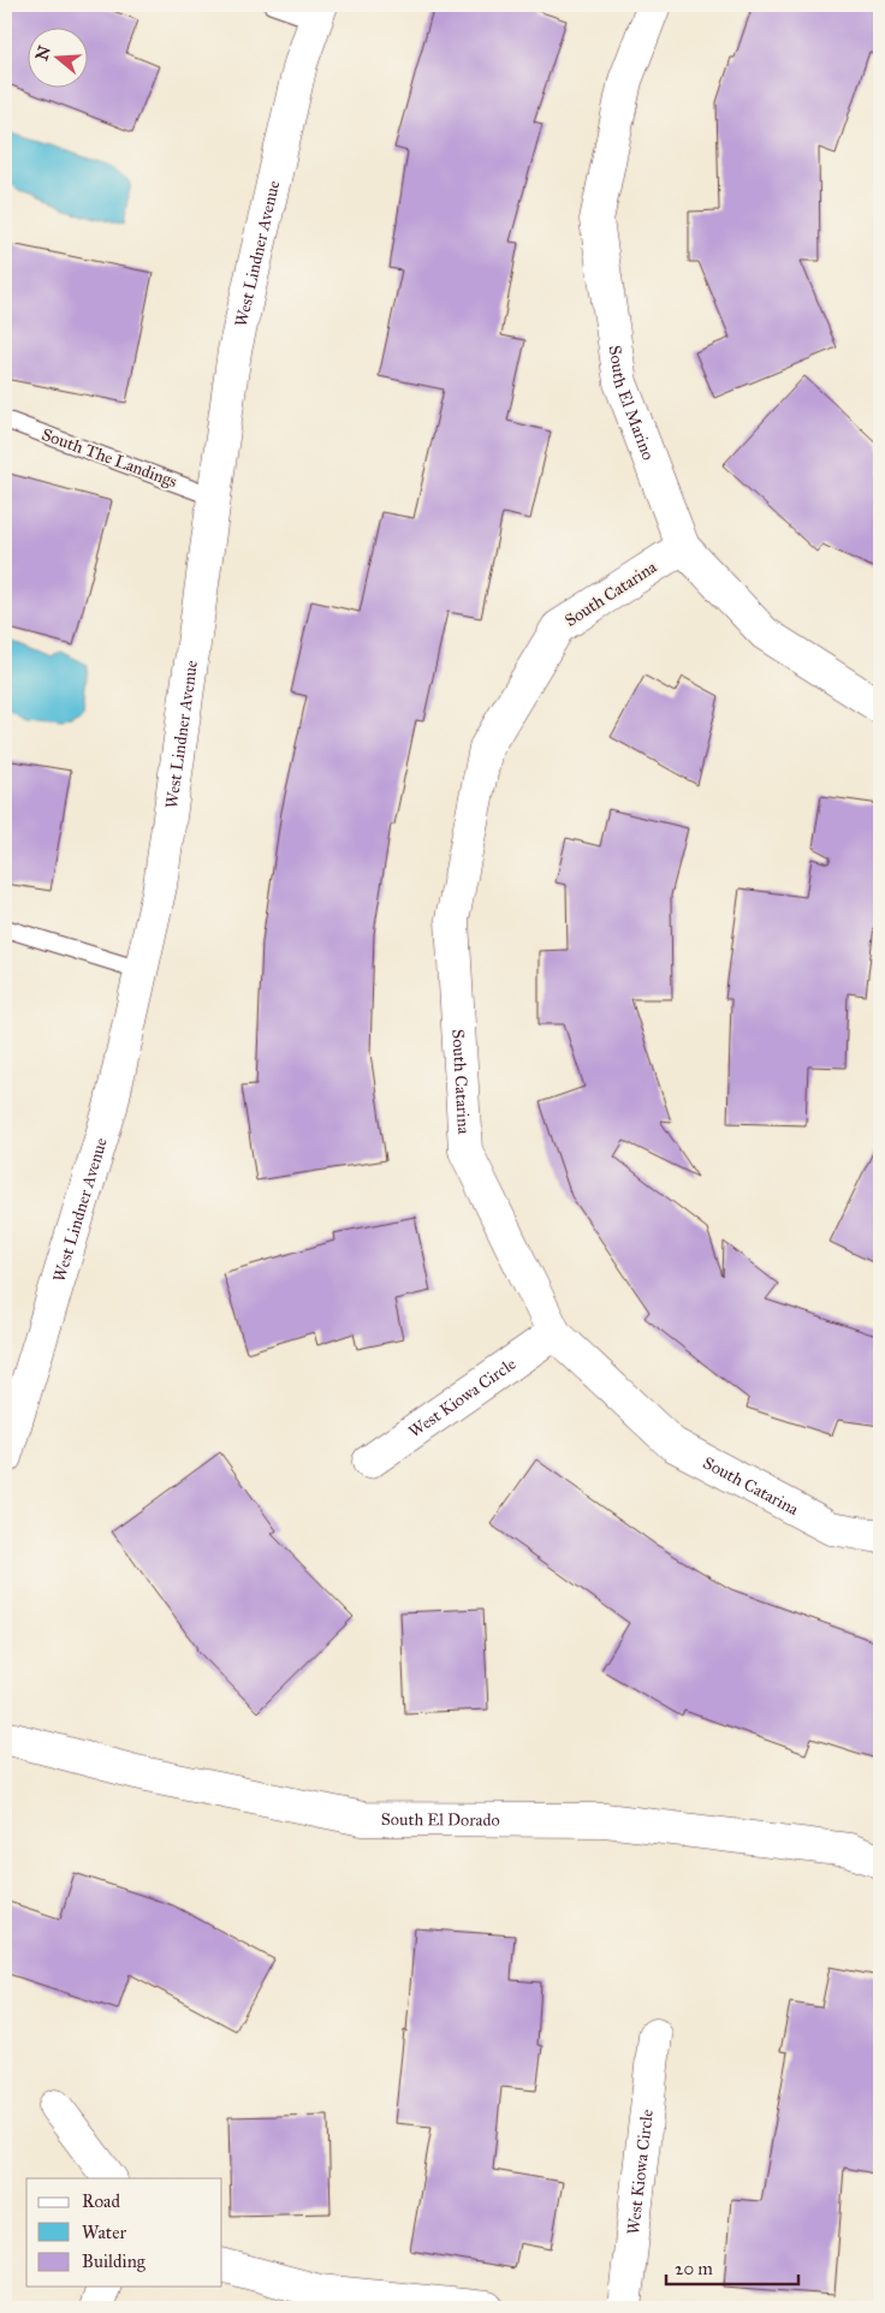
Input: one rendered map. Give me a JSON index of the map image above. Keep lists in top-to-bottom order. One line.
{"streets":{"street":["West Lindner Avenue","South El Marino","South Catarina","West Kiowa Circle","South El Dorado"],"lane":["South The Landings"]},"crossings":[["West Lindner Avenue","South The Landings"],["South El Marino","South Catarina"],["South Catarina","West Kiowa Circle"]],"legend":["Road","Water","Building"],"scale_bar":"20 m","north":"left"}
